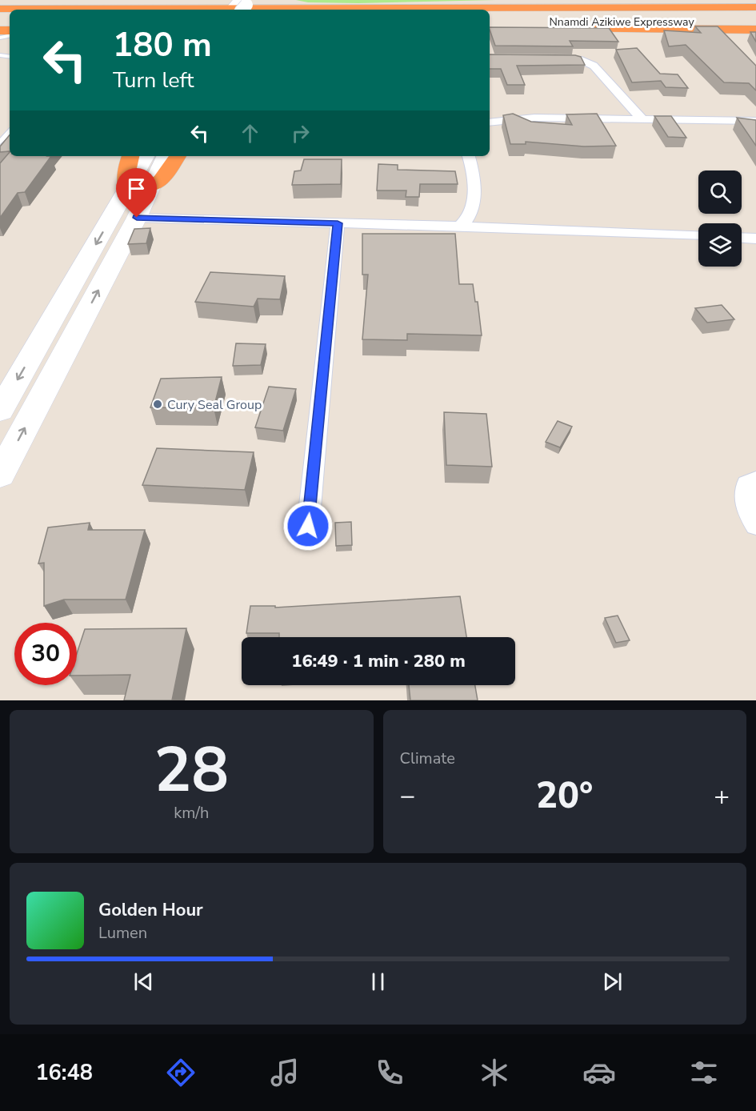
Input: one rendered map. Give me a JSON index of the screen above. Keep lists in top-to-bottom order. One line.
{"streets":{"highway":["Nnamdi Azikiwe Expressway"]},"places":["Cury Seal Group"],"page":{"turn":["180 m","Turn left"],"limit":"30","trip":"16:49 · 1 min · 280 m","tile":[["28","km/h"],"Climate"],"heat":["−","20°","+"],"song":["Golden Hour","Lumen"],"tabs":"16:48"}}
